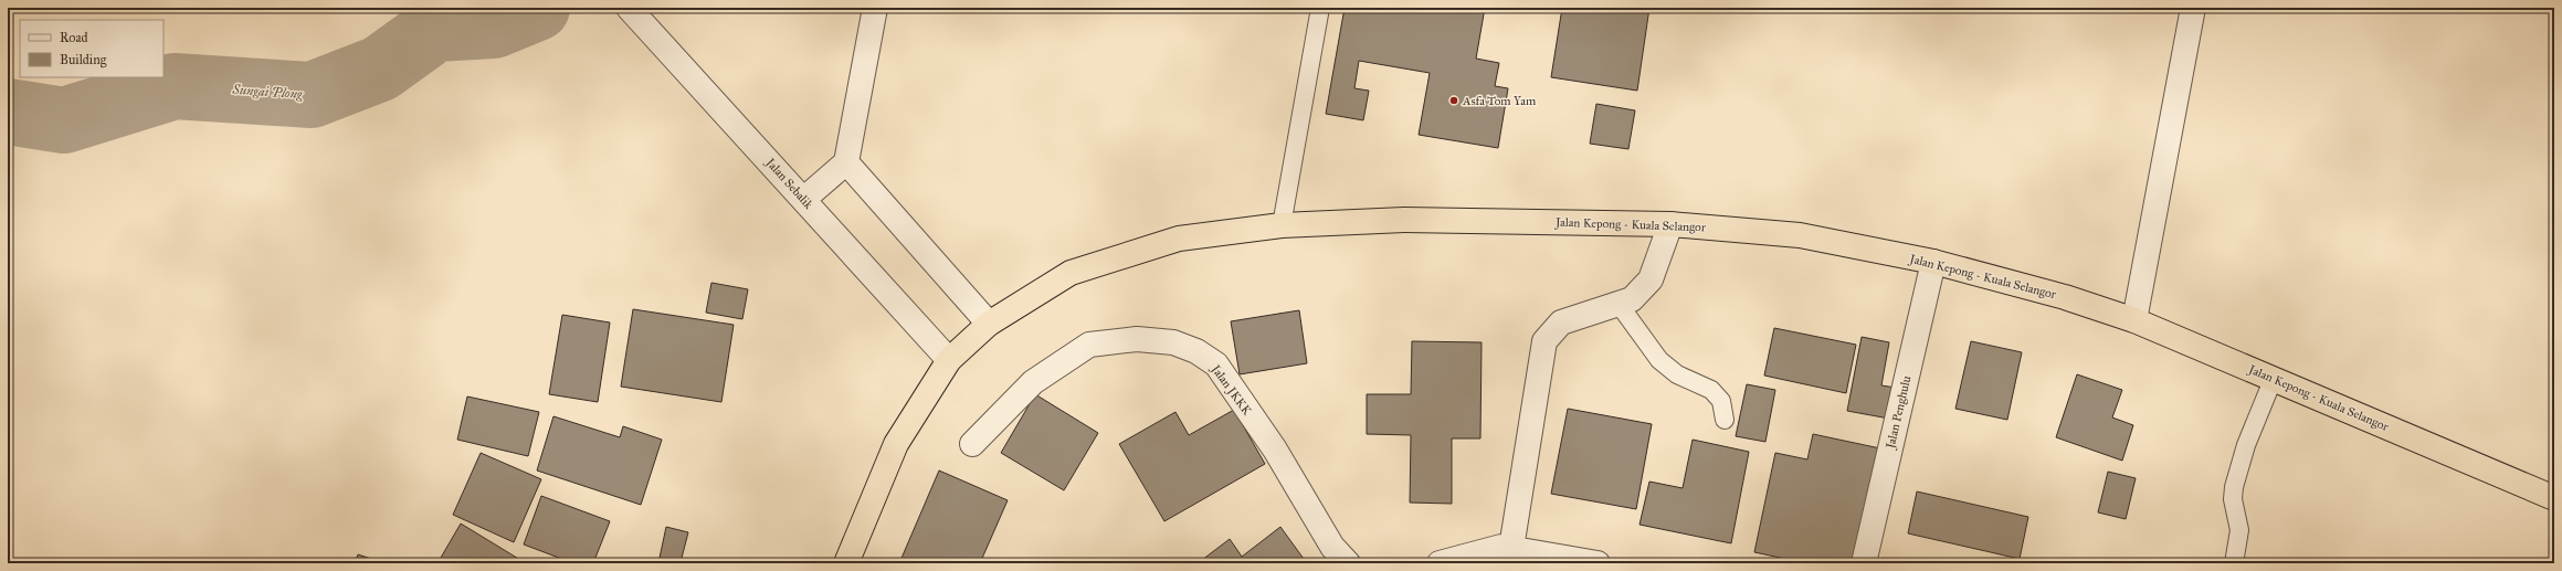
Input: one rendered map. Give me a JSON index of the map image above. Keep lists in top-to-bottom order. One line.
{"streets":{"highway":["Jalan Kepong - Kuala Selangor"],"street":["Jalan Sebalik","Jalan JKKK","Jalan Penghulu"]},"crossings":[["Jalan Sebalik","Jalan Kepong - Kuala Selangor"],["Jalan Kepong - Kuala Selangor","Jalan Penghulu"]],"water":["Sungai Plong"],"places":["Asfa Tom Yam"],"legend":["Road","Building"]}
